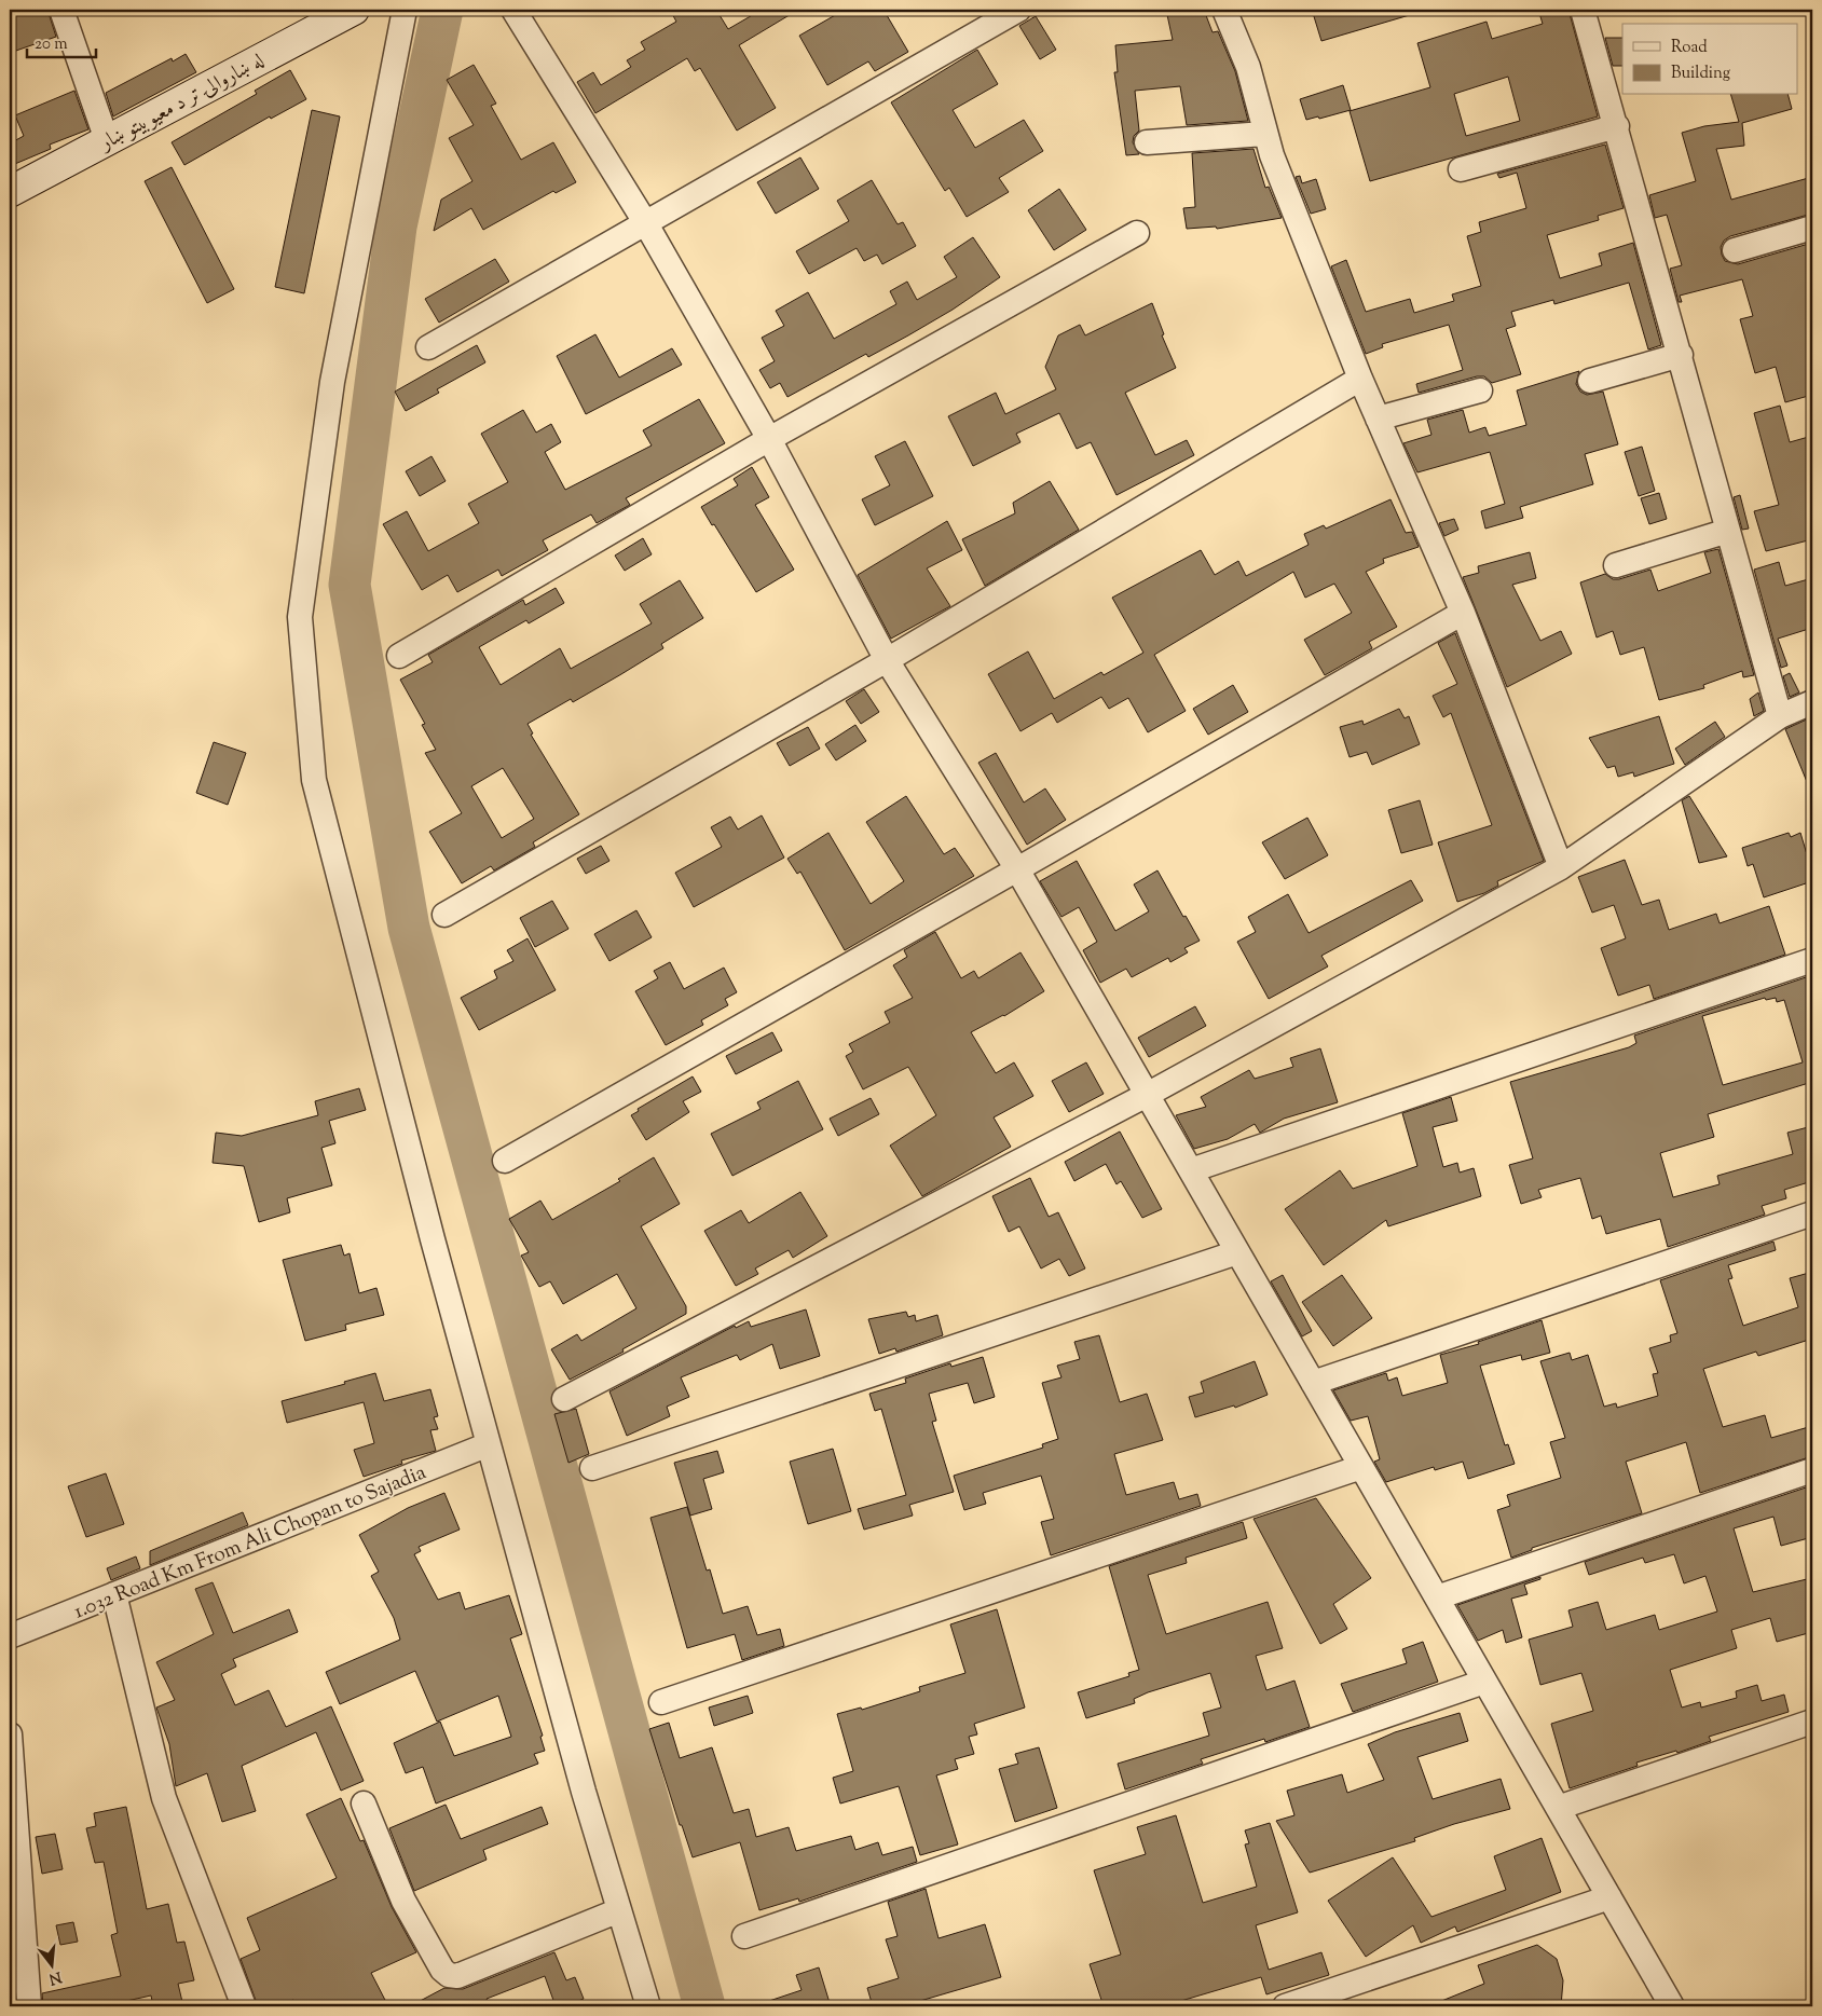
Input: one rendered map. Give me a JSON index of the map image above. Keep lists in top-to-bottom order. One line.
{"streets":{"street":["له ښاروالۍ تر د معیوبیتو ښار","1.032 Road Km From Ali Chopan to Sajadia"]},"legend":["Road","Building"],"scale_bar":"20 m","north":"bottom"}
